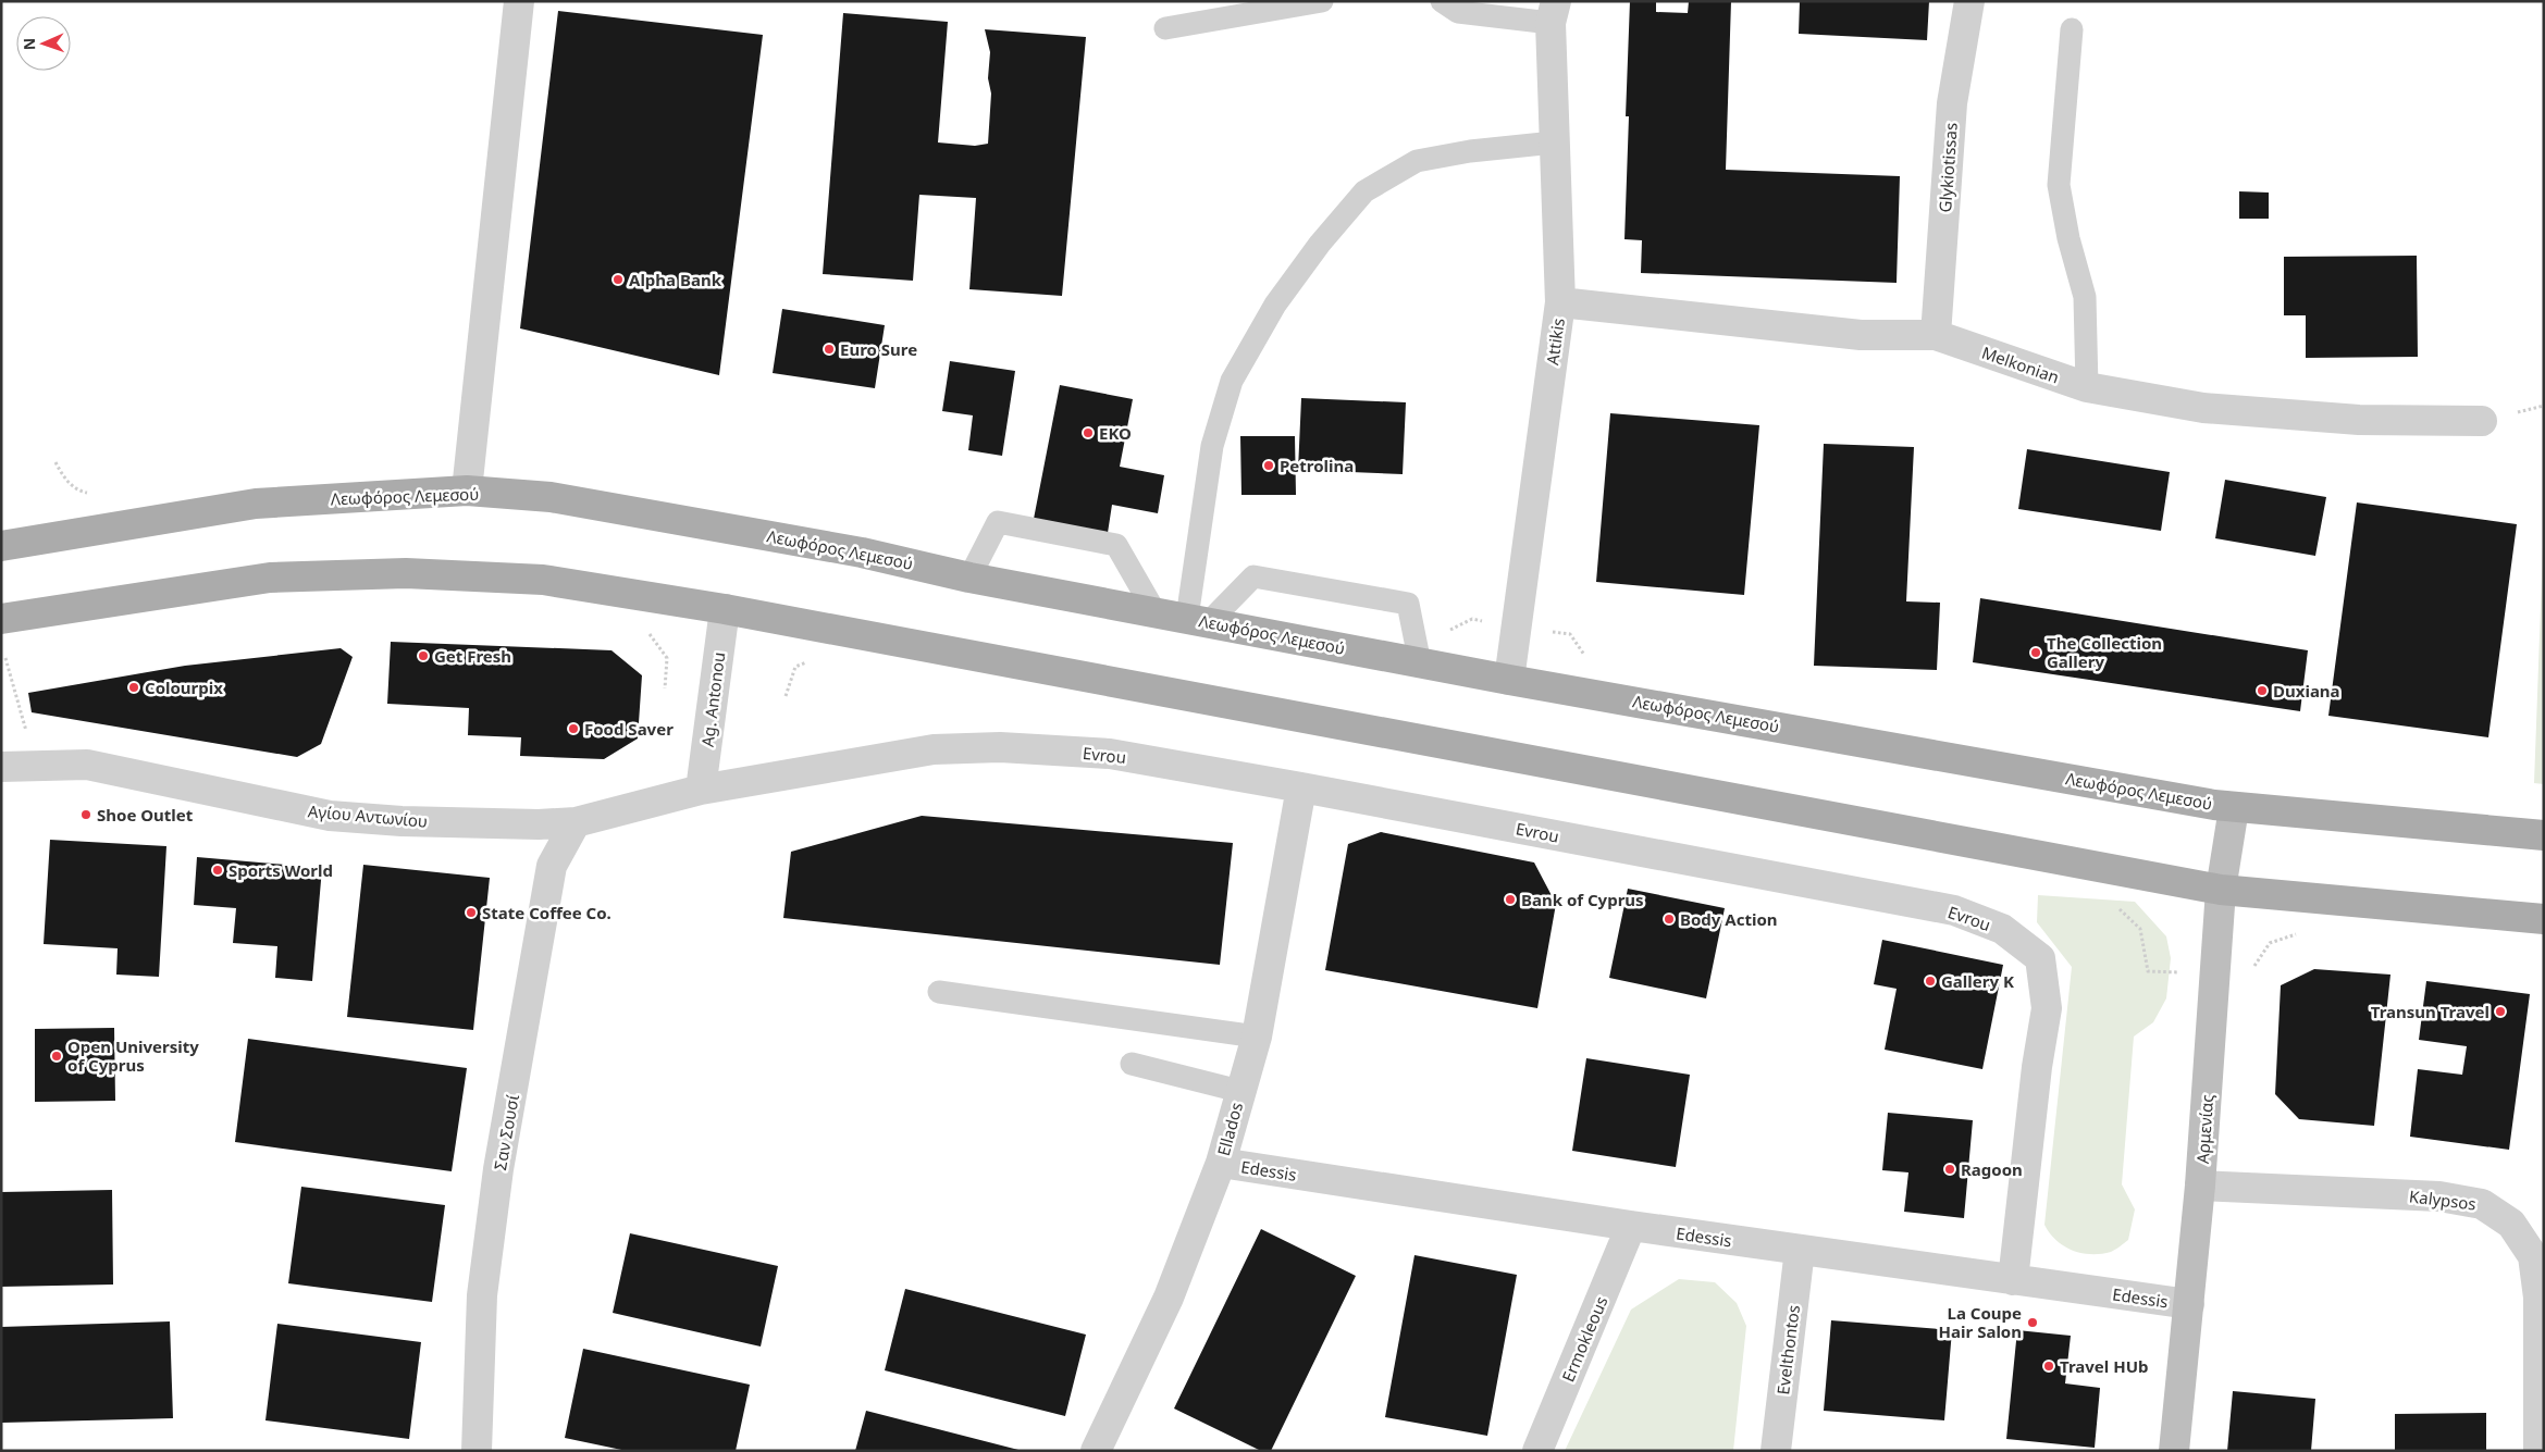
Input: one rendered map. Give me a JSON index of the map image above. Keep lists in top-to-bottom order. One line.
{"streets":{"main road":["Λεωφόρος Λεμεσού","Αρμενίας"],"street":["Glykiotissas","Attikis","Melkonian","Ag. Antonou","Evrou","Αγίου Αντωνίου","Ellados","Σαν Σουσί","Edessis","Kalypsos","Ermokleous","Evelthontos"]},"crossings":[["Glykiotissas","Melkonian"],["Attikis","Melkonian"],["Attikis","Λεωφόρος Λεμεσού"],["Λεωφόρος Λεμεσού","Αρμενίας"],["Ag. Antonou","Evrou"],["Ag. Antonou","Αγίου Αντωνίου"],["Evrou","Αγίου Αντωνίου"],["Evrou","Ellados"],["Evrou","Edessis"],["Αγίου Αντωνίου","Σαν Σουσί"],["Ellados","Edessis"],["Αρμενίας","Edessis"],["Αρμενίας","Kalypsos"],["Edessis","Ermokleous"],["Edessis","Evelthontos"]],"places":["Alpha Bank","Euro Sure","EKO","Petrolina","The Collection Gallery","Get Fresh","Colourpix","Duxiana","Food Saver","Shoe Outlet","Sports World","Bank of Cyprus","State Coffee Co.","Body Action","Gallery K","Transun Travel","Open University of Cyprus","Ragoon","La Coupe Hair Salon","Travel HUb"],"north":"left"}
